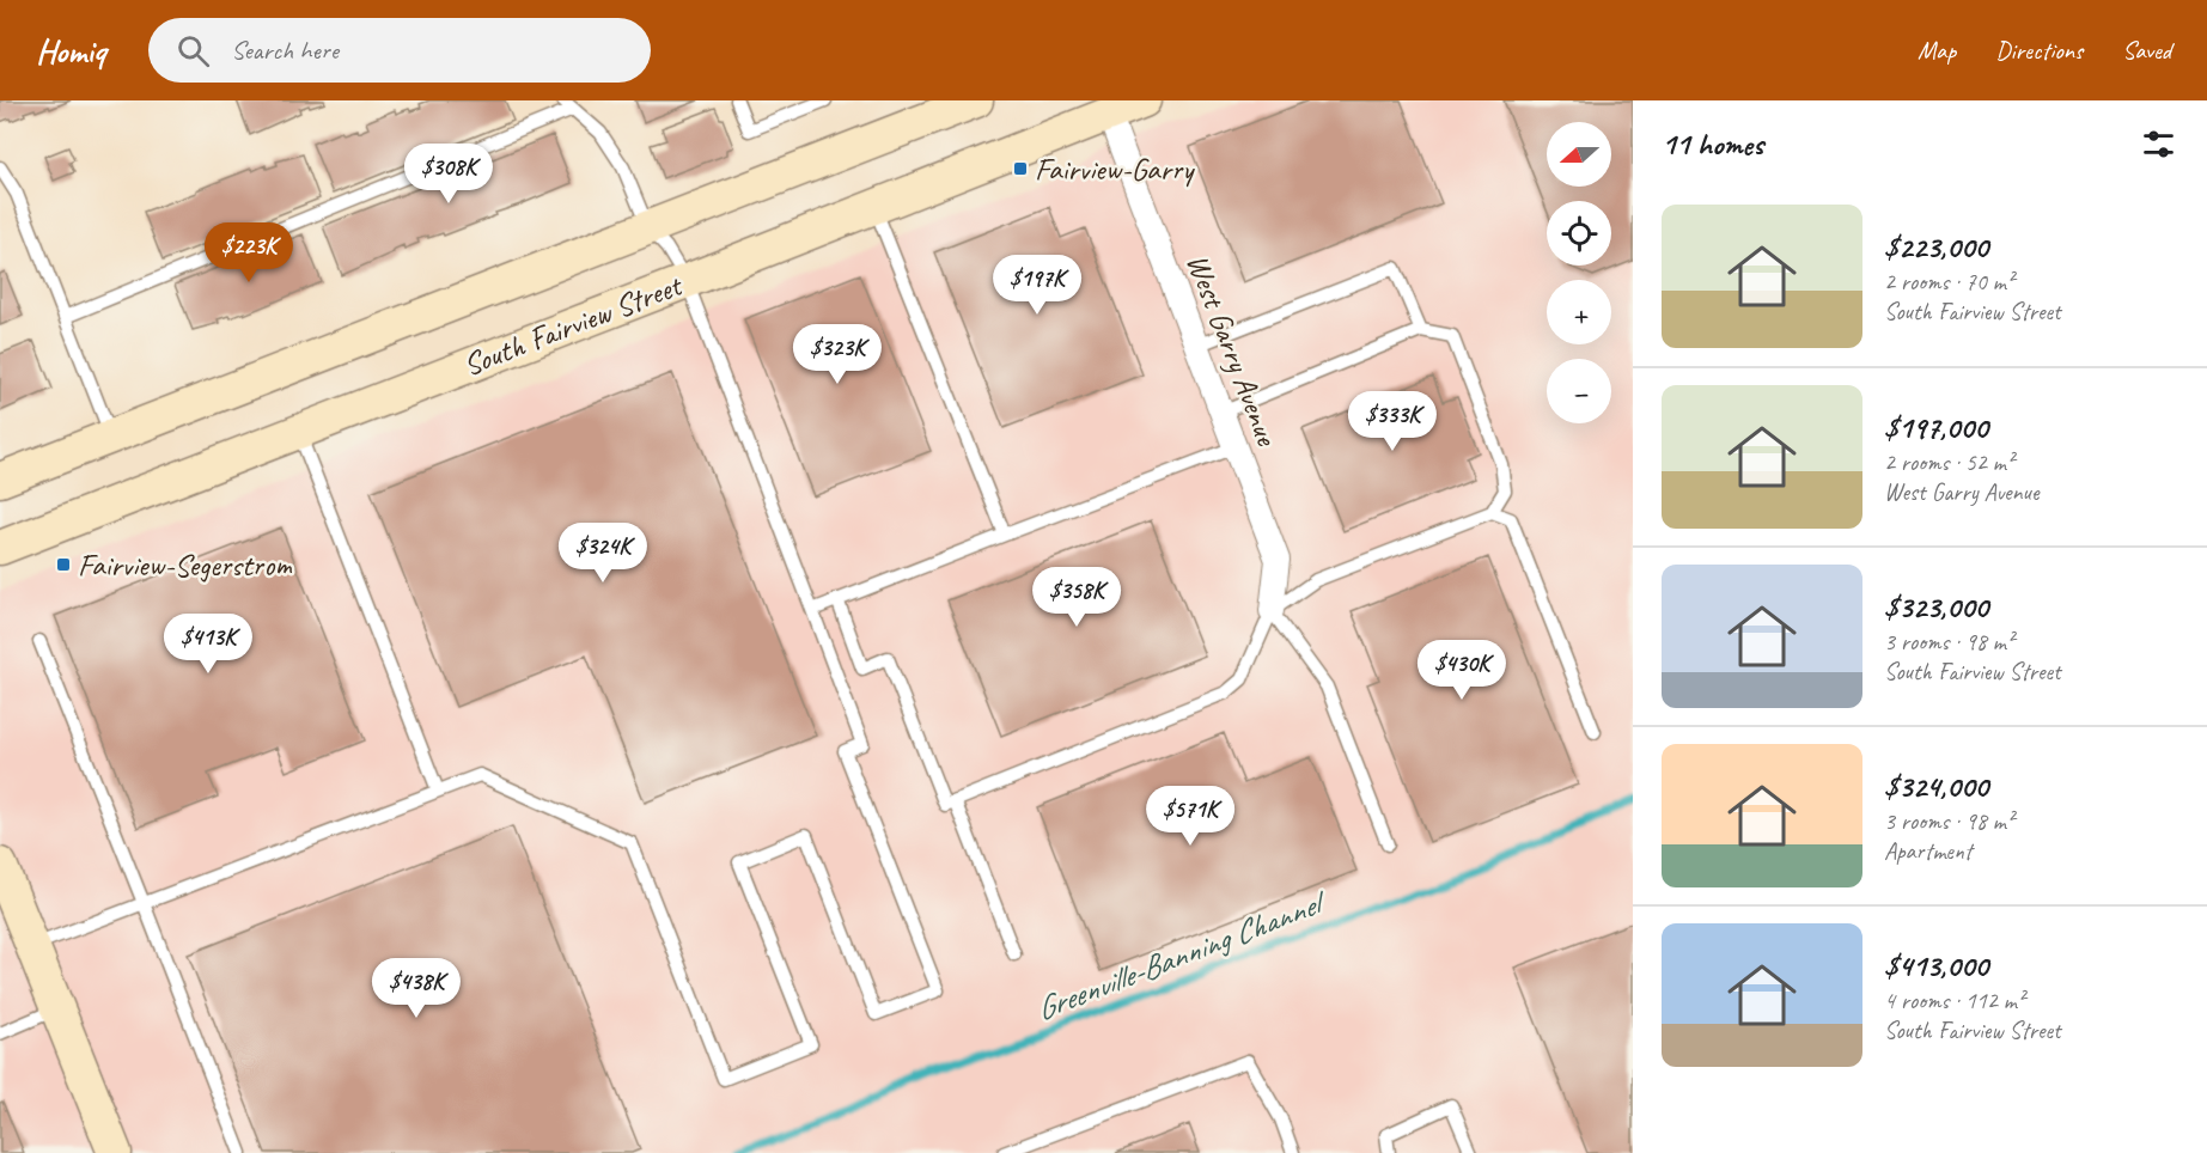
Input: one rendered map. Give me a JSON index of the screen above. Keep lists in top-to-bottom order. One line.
{"streets":{"main road":["South Fairview Street"],"street":["West Garry Avenue"]},"crossings":[["South Fairview Street","West Garry Avenue"]],"water":["Greenville-Banning Channel"],"places":{"transit":["Fairview-Garry","Fairview-Segerstrom"]},"north":"left","page":{"header":"Homiq","search":"Search here","nav":["Map","Directions","Saved"],"heading":"11 homes","map_buttons":["+","−"],"price":["$308K","$223K","$197K","$323K","$333K","$324K","$358K","$413K","$430K","$571K","$438K"],"list":[{"name":"$223,000","note":"2 rooms · 70 m² · South Fairview Street"},{"name":"$197,000","note":"2 rooms · 52 m² · West Garry Avenue"},{"name":"$323,000","note":"3 rooms · 98 m² · South Fairview Street"},{"name":"$324,000","note":"3 rooms · 98 m² · Apartment"},{"name":"$413,000","note":"4 rooms · 112 m² · South Fairview Street"}]}}
